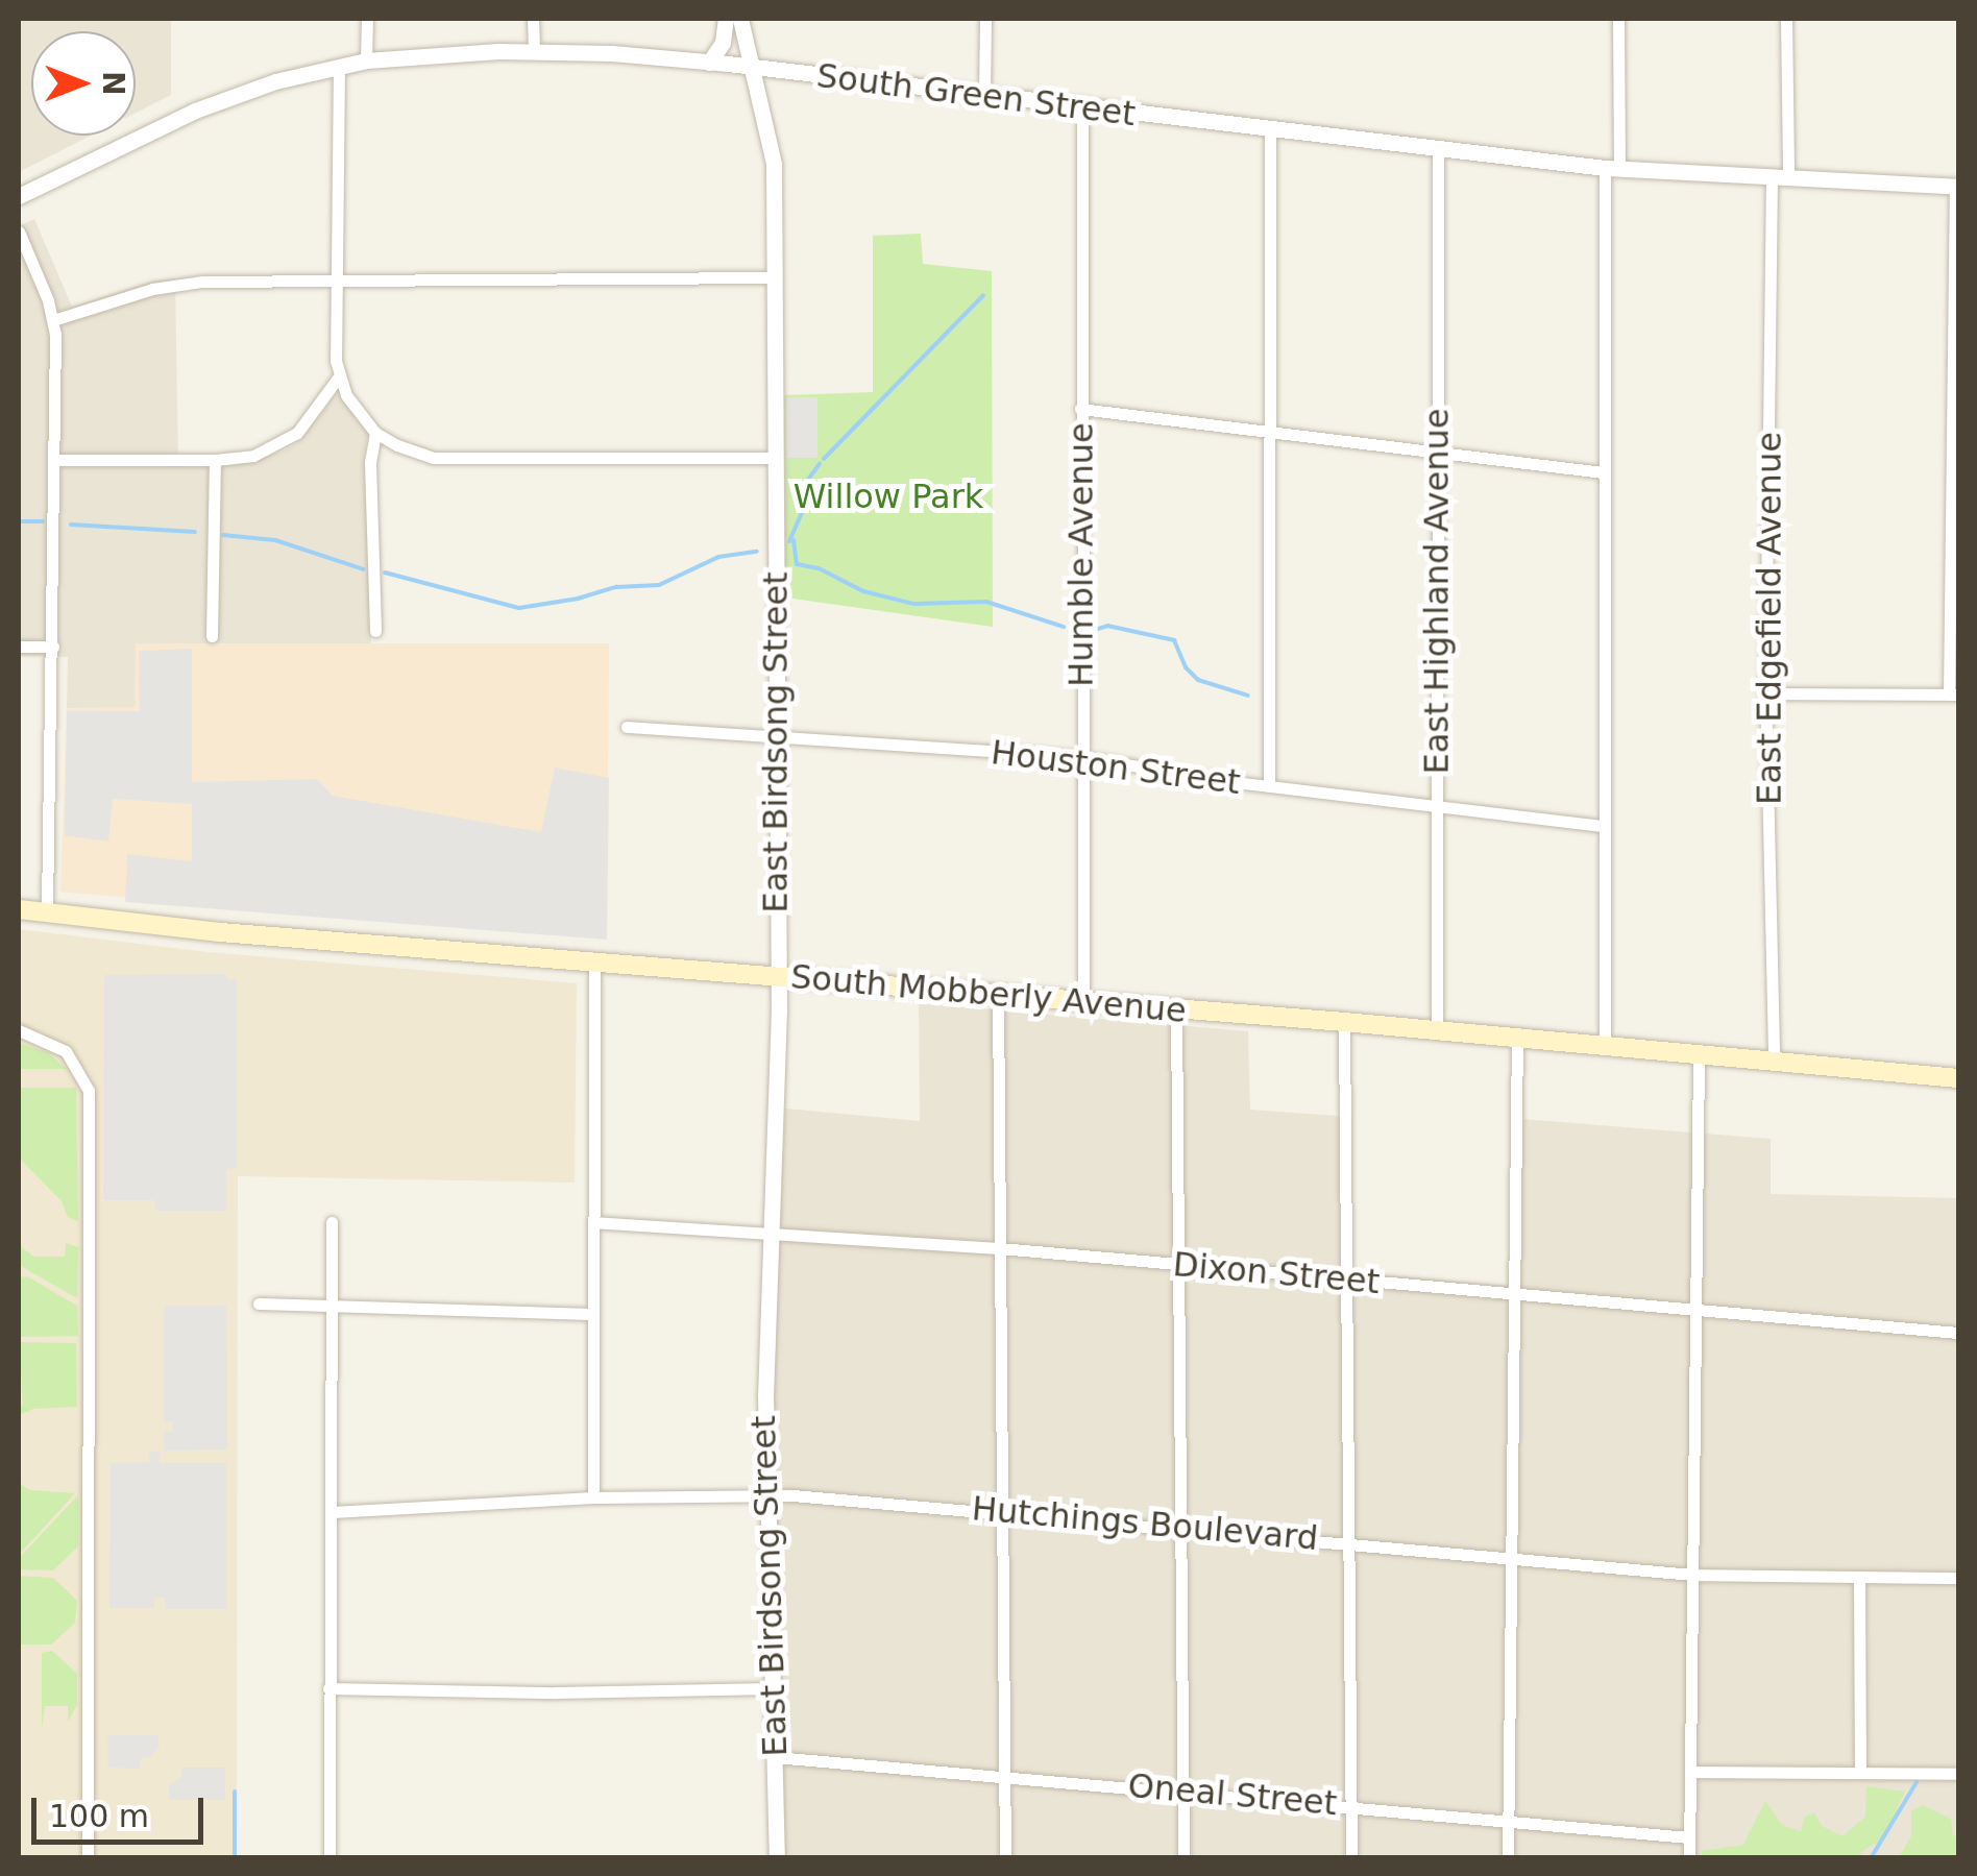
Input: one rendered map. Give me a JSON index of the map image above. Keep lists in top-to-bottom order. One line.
{"streets":{"main road":["South Mobberly Avenue"],"street":["South Green Street","Humble Avenue","East Highland Avenue","East Edgefield Avenue","East Birdsong Street","Houston Street","Dixon Street","Hutchings Boulevard","Oneal Street"]},"crossings":[["South Green Street","Humble Avenue"],["South Green Street","East Highland Avenue"],["South Green Street","East Edgefield Avenue"],["South Green Street","East Birdsong Street"],["Humble Avenue","Houston Street"],["Humble Avenue","South Mobberly Avenue"],["East Highland Avenue","Houston Street"],["East Highland Avenue","South Mobberly Avenue"],["East Edgefield Avenue","South Mobberly Avenue"],["East Birdsong Street","Houston Street"],["East Birdsong Street","South Mobberly Avenue"],["East Birdsong Street","Dixon Street"],["East Birdsong Street","Hutchings Boulevard"],["East Birdsong Street","Oneal Street"]],"parks":["Willow Park"],"scale_bar":"100 m","north":"right"}
